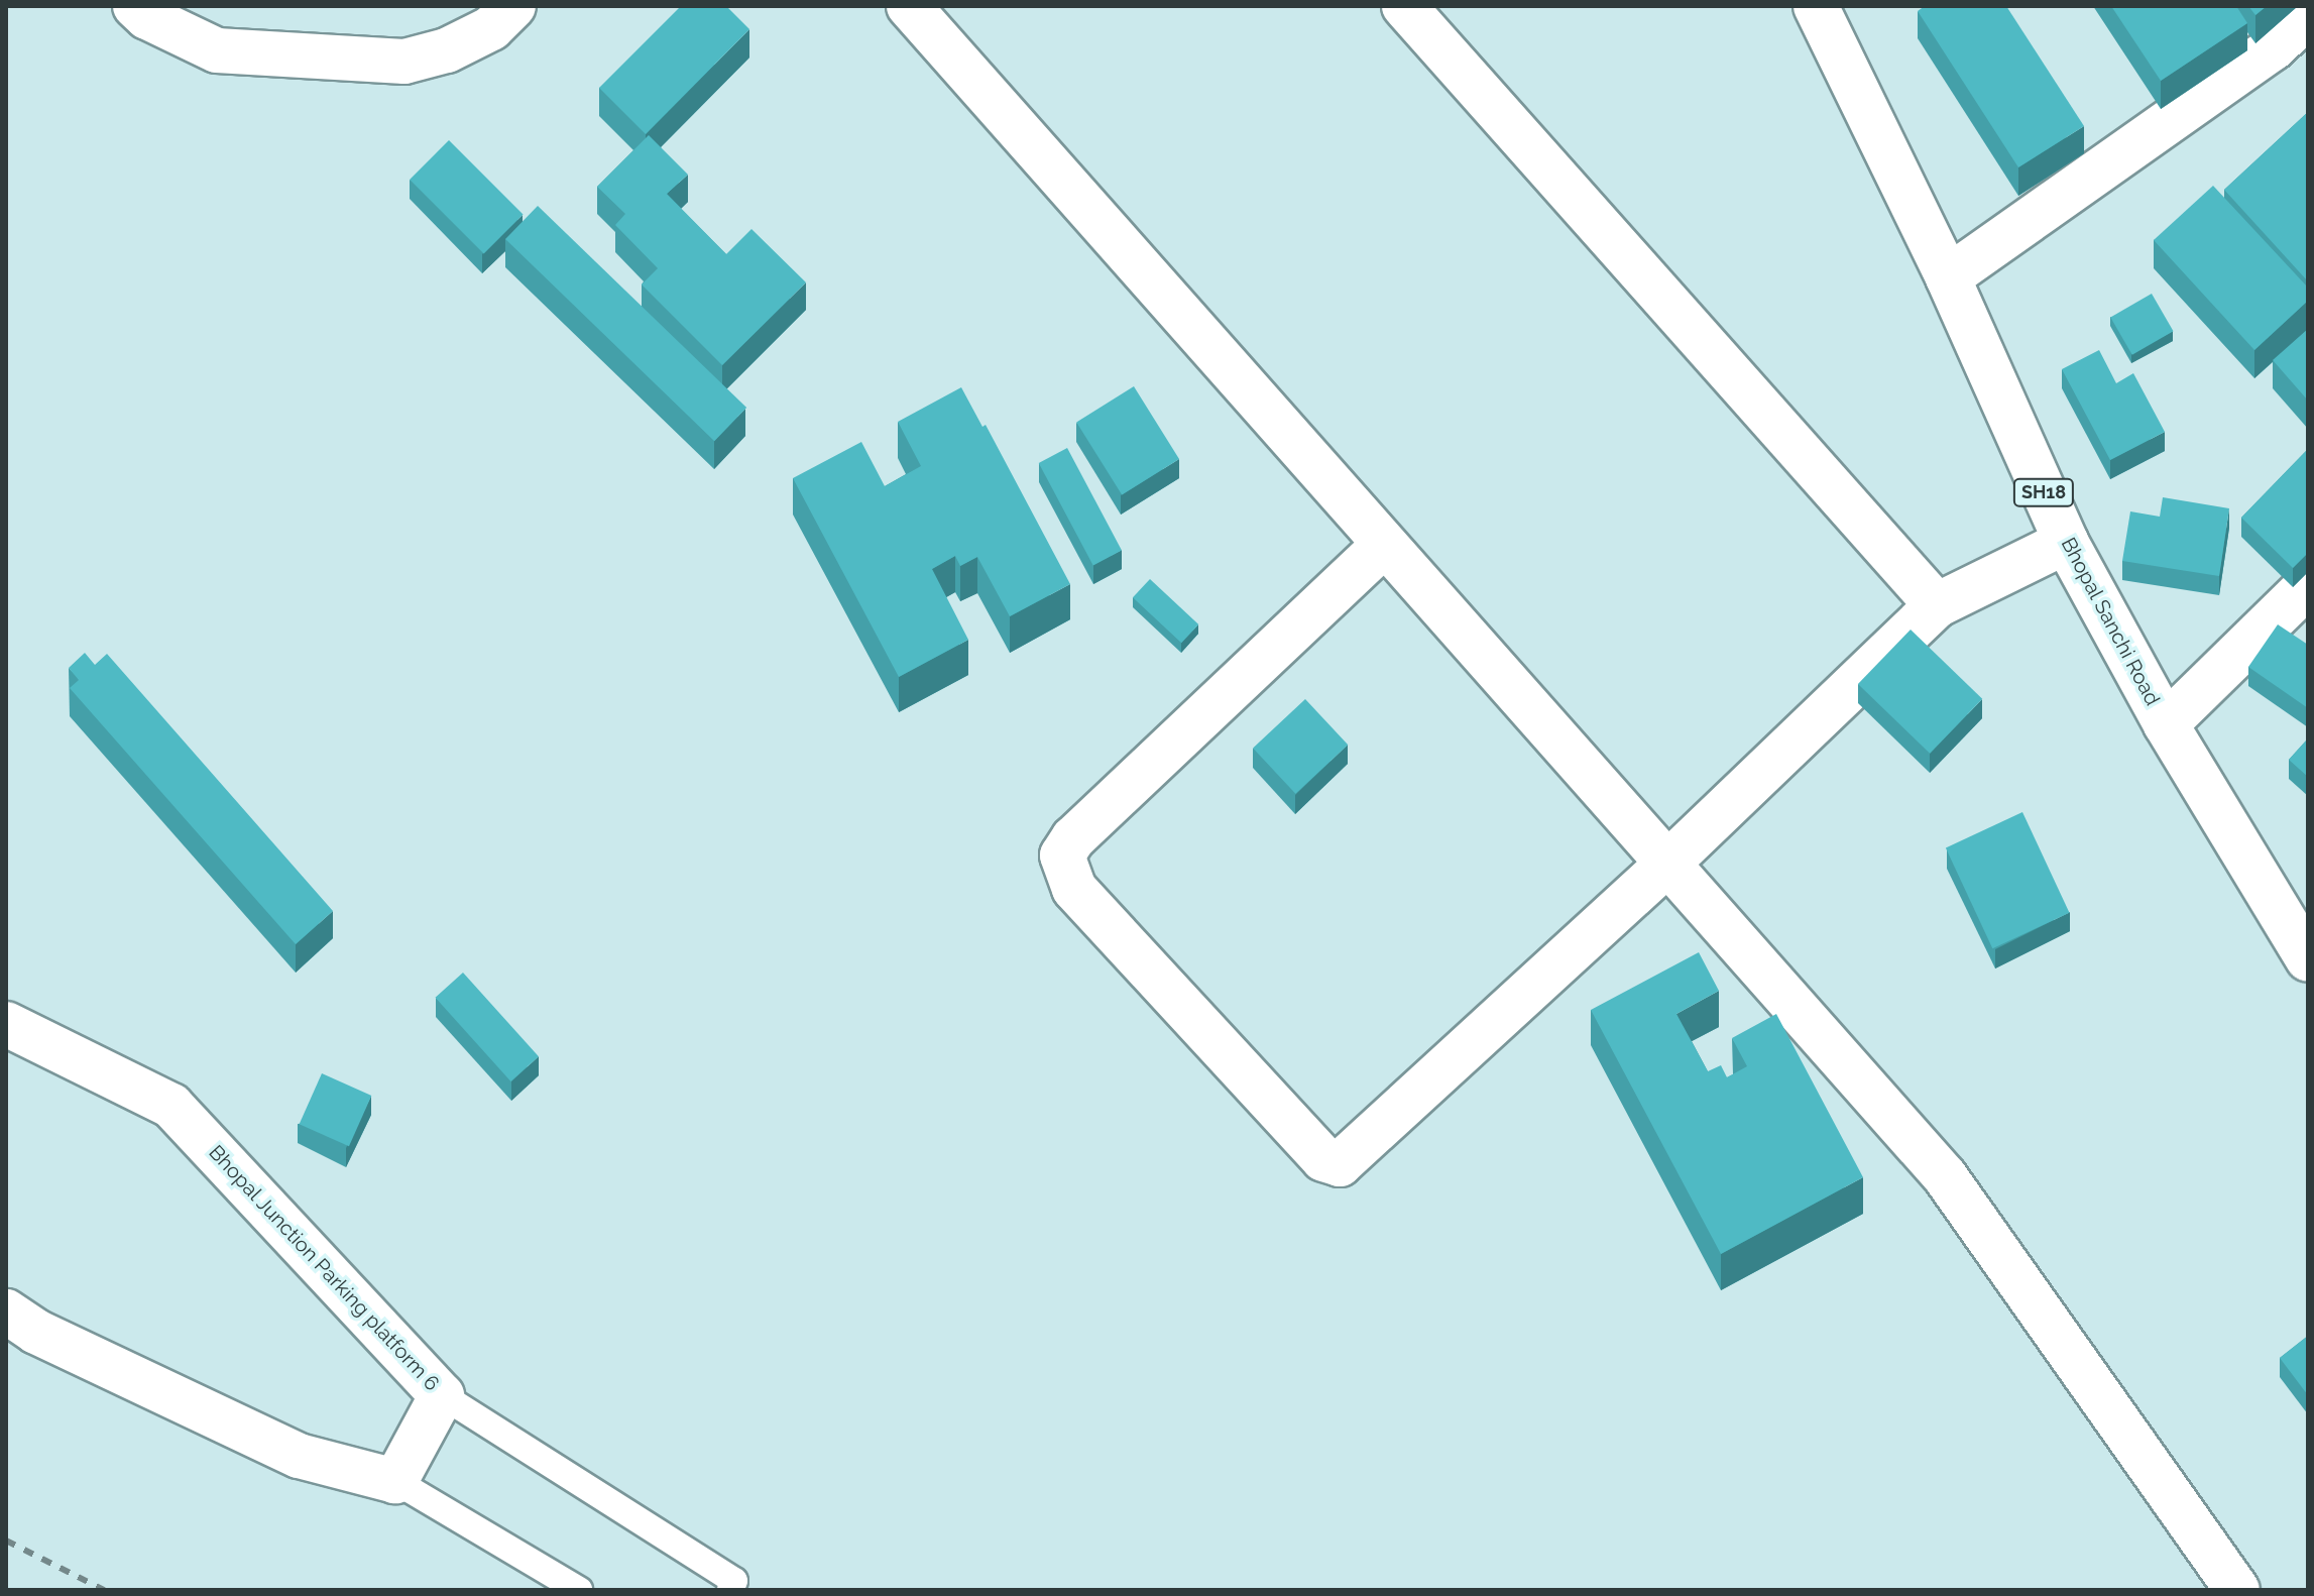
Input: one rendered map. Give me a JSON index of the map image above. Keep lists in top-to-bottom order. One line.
{"streets":{"street":["SH18","Bhopal Sanchi Road","Bhopal Junction Parking platform 6"]}}
